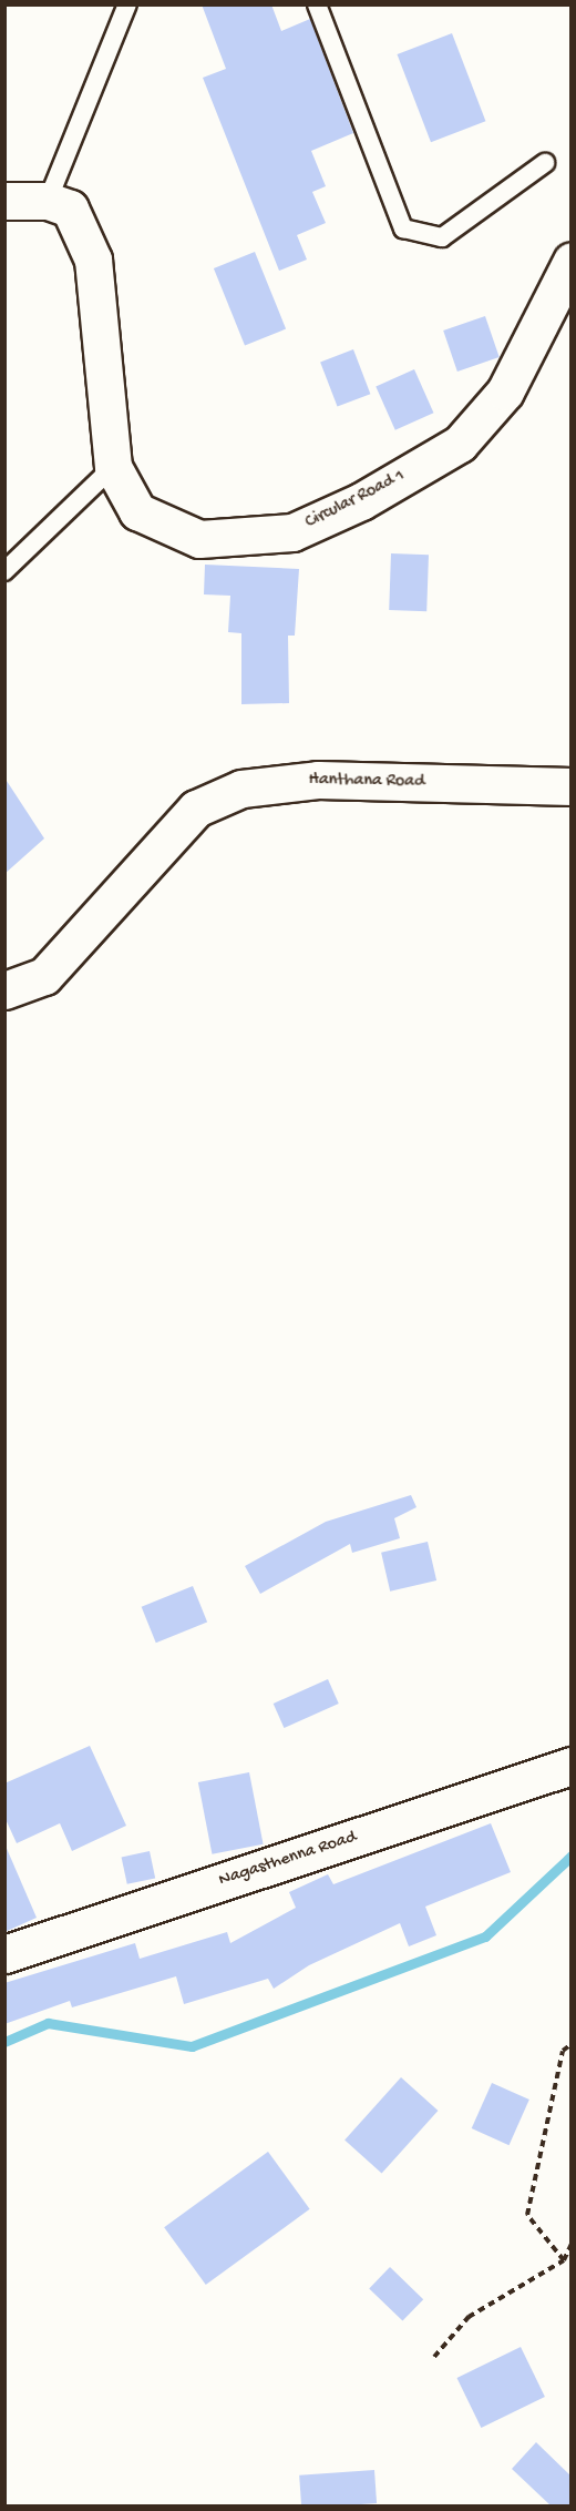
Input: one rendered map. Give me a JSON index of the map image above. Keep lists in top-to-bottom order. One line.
{"streets":{"street":["Circular Road 1","Hanthana Road","Nagasthenna Road"]}}
